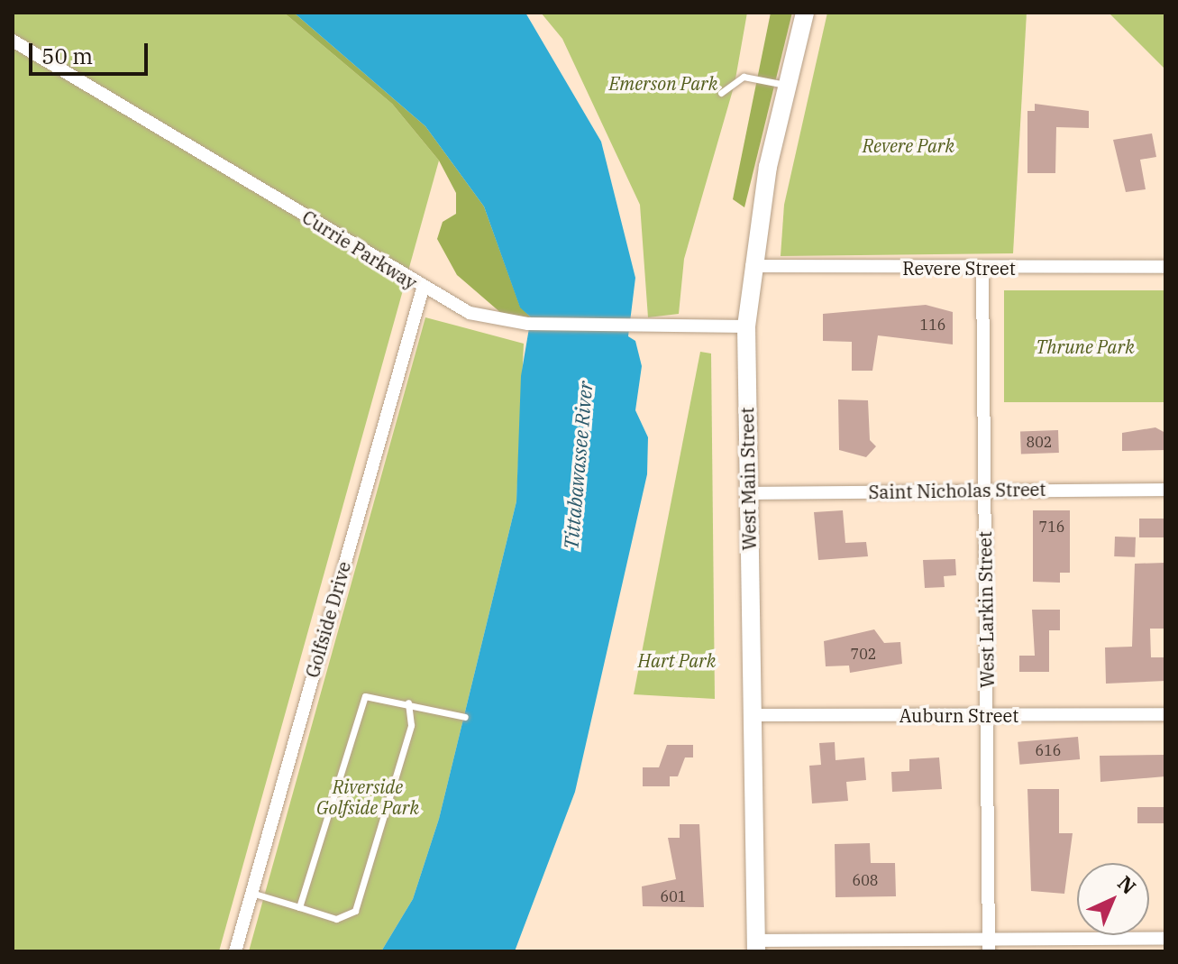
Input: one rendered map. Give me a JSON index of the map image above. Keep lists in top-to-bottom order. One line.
{"streets":{"street":["Currie Parkway","Revere Street","West Main Street","Saint Nicholas Street","West Larkin Street","Golfside Drive","Auburn Street"]},"crossings":[["Currie Parkway","West Main Street"],["Currie Parkway","Golfside Drive"],["Revere Street","West Main Street"],["Revere Street","West Larkin Street"],["West Main Street","Saint Nicholas Street"],["West Main Street","Auburn Street"],["Saint Nicholas Street","West Larkin Street"],["West Larkin Street","Auburn Street"]],"water":["Tittabawassee River"],"parks":["Emerson Park","Revere Park","Thrune Park","Hart Park","Riverside Golfside Park"],"house_numbers":["116","802","716","702","616","608","601"],"scale_bar":"50 m","north":"top right"}
